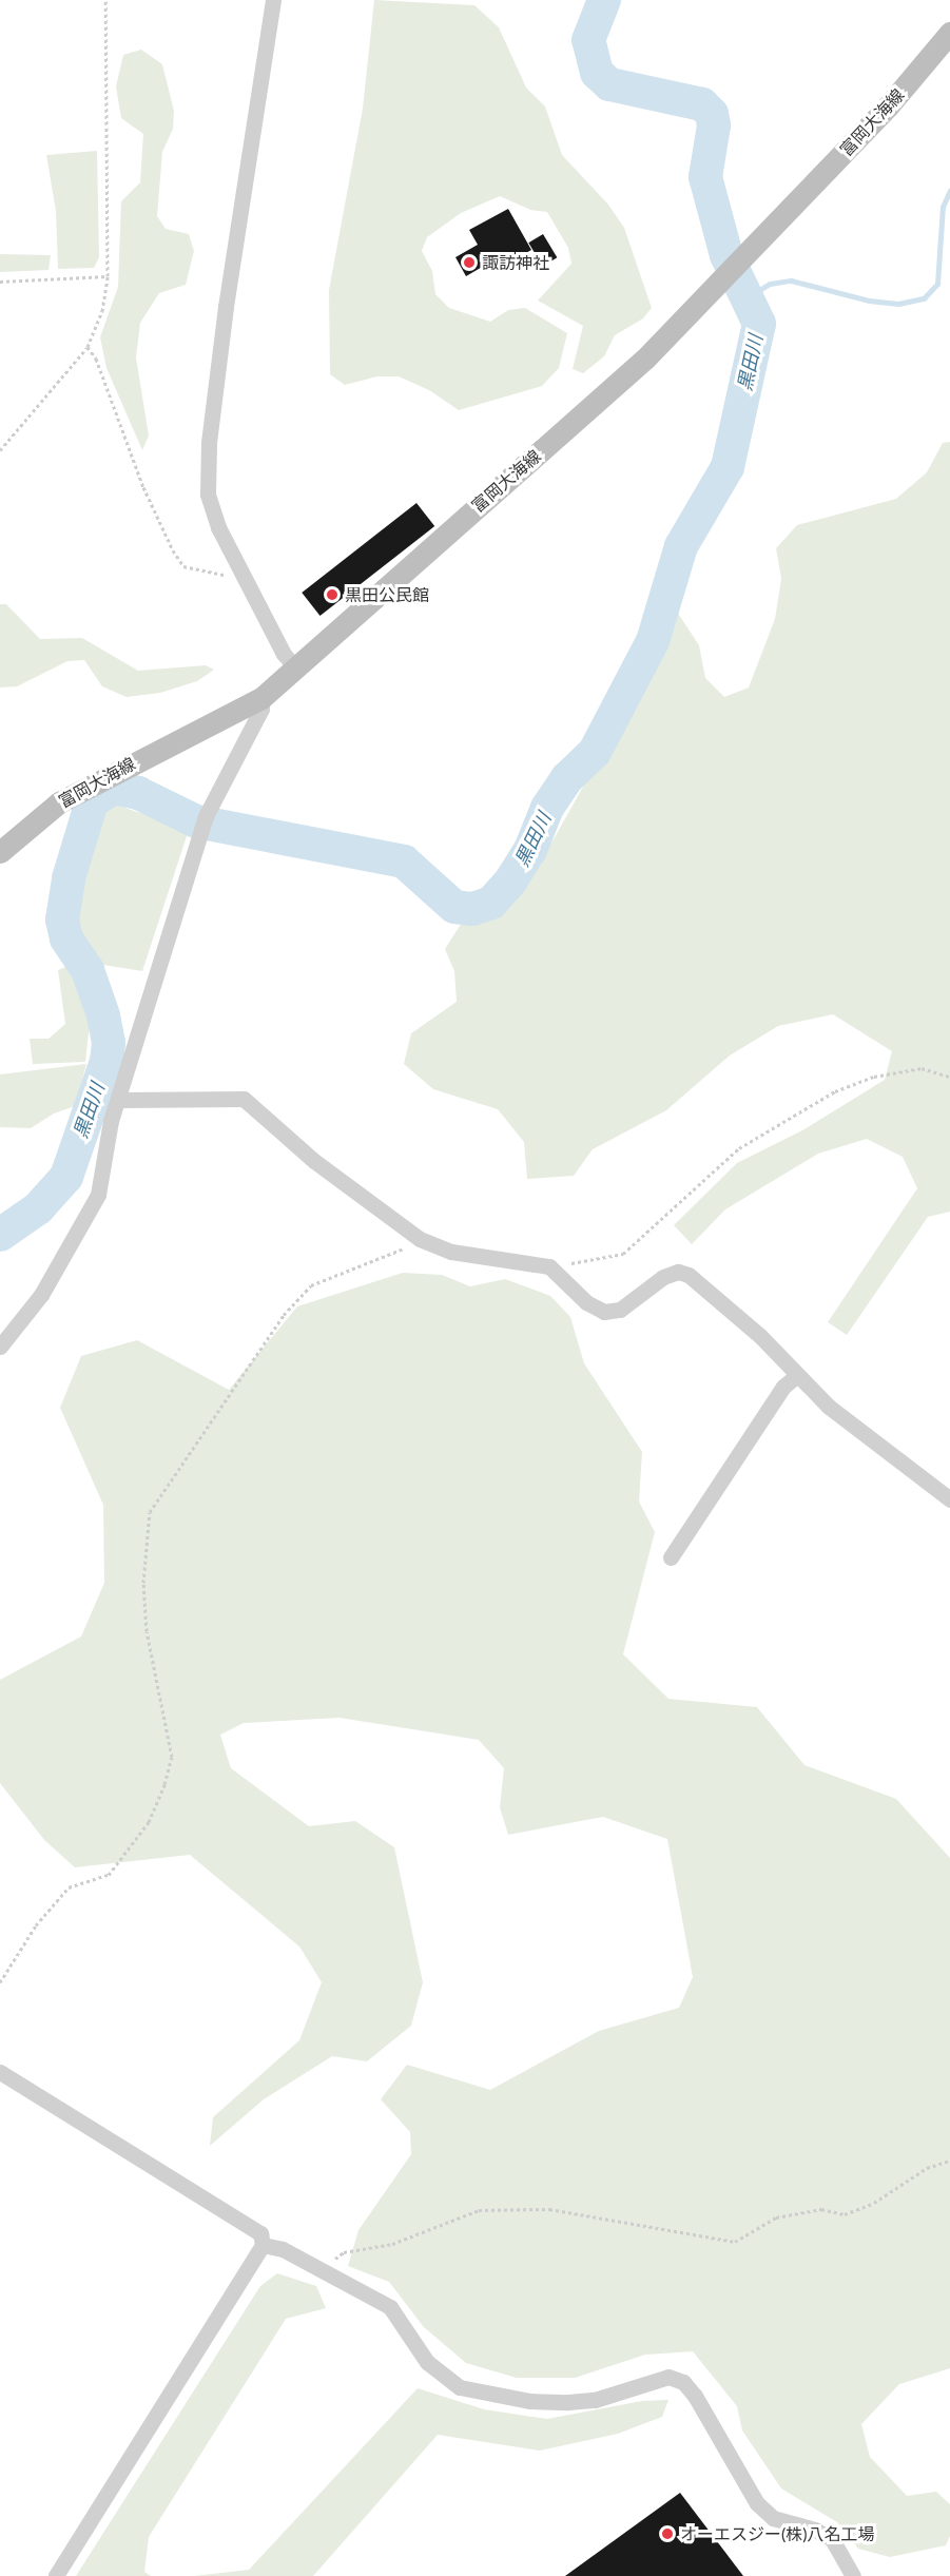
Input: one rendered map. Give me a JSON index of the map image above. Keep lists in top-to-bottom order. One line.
{"streets":{"main road":["富岡大海線"]},"water":["黒田川"],"places":["諏訪神社","黒田公民館","オーエスジー(株)八名工場"]}
